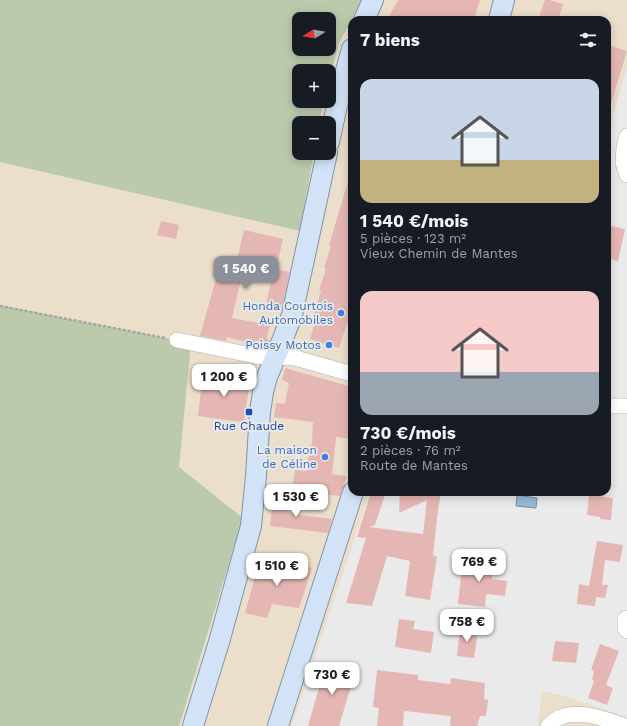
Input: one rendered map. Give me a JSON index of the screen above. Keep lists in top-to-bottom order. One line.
{"places":{"other":["Honda Courtois Automobiles","Poissy Motos","La maison de Céline"],"transit":["Rue Chaude"]},"north":"left","page":{"map_buttons":["+","−"],"heading":"7 biens","list":[{"name":"1 540 €/mois","note":"5 pièces · 123 m² · Vieux Chemin de Mantes"},{"name":"730 €/mois","note":"2 pièces · 76 m² · Route de Mantes"}],"price":["1 540 €","1 200 €","1 530 €","769 €","1 510 €","758 €","730 €"]}}
